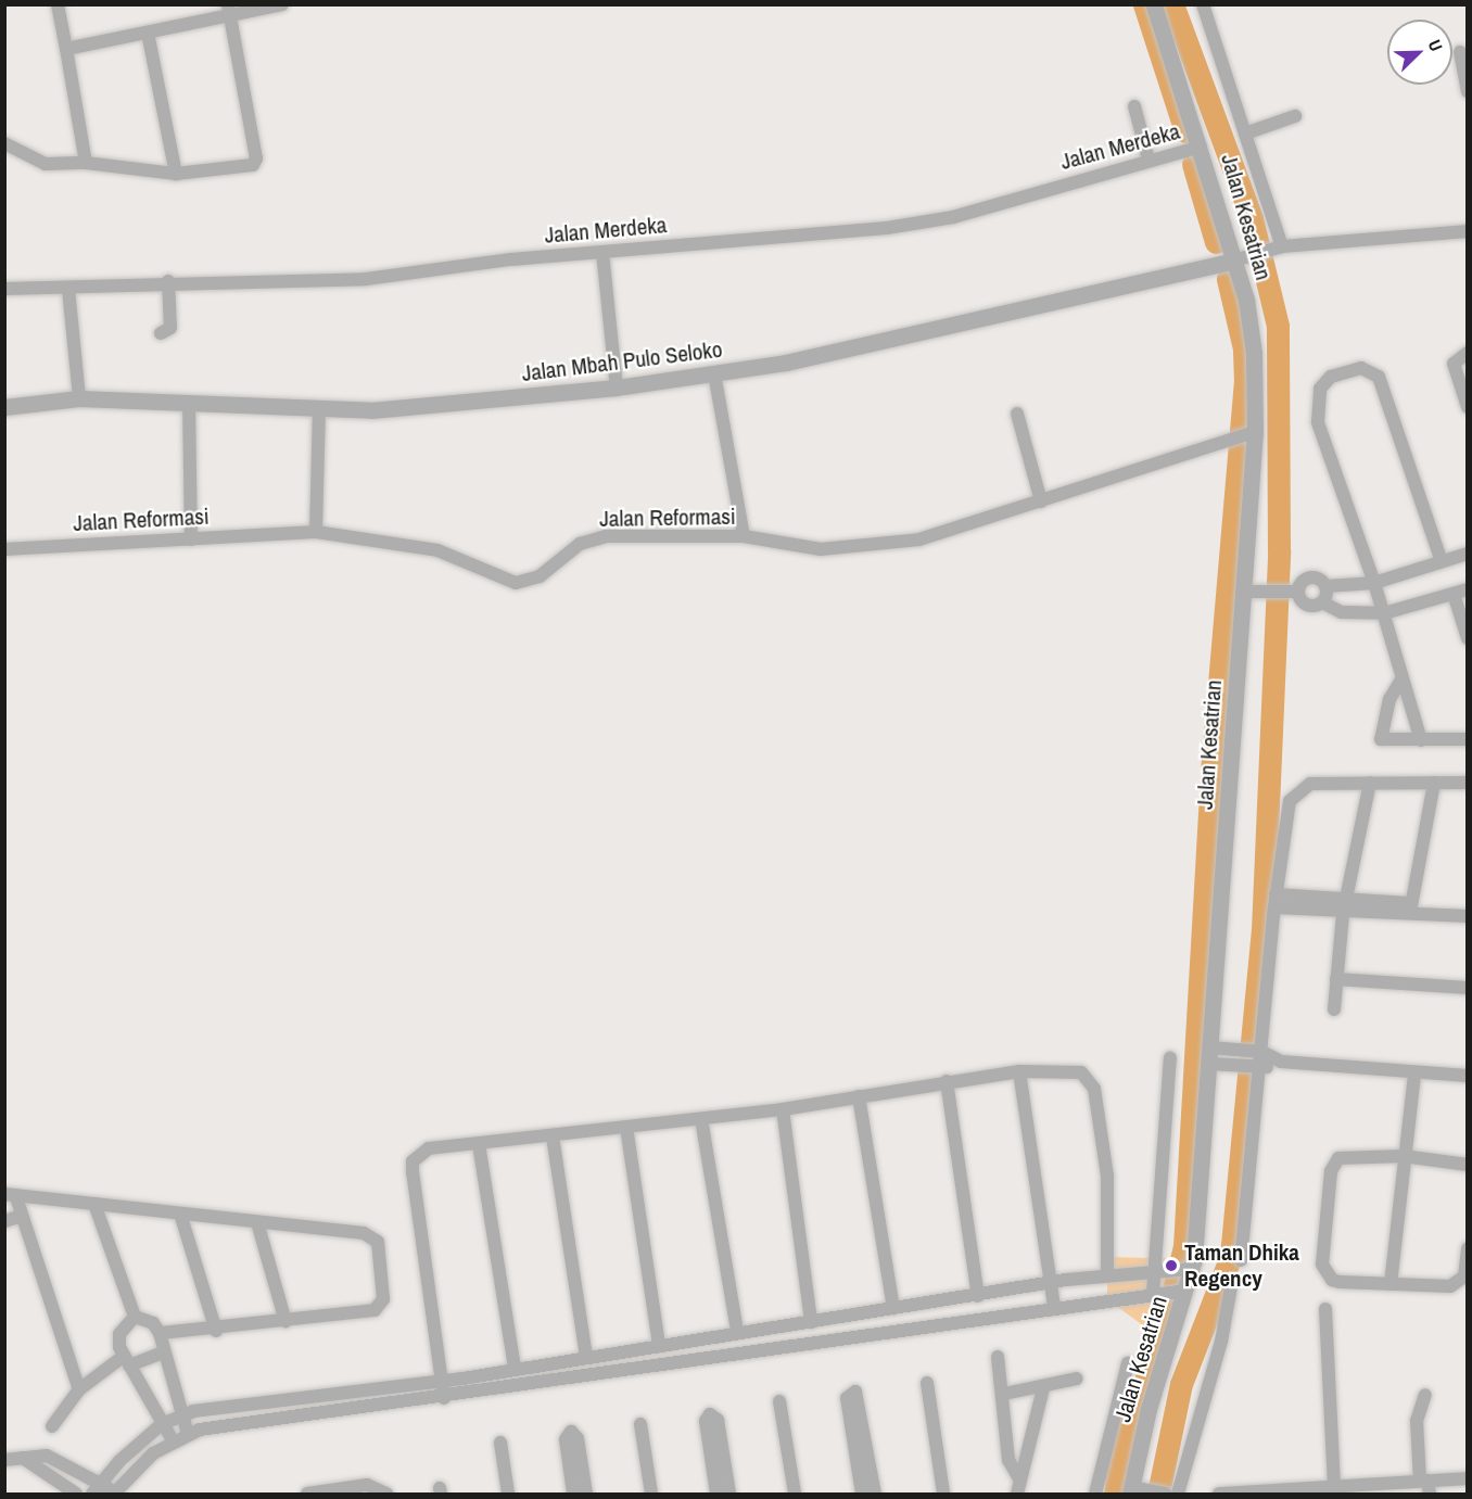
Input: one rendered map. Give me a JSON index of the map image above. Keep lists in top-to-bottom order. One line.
{"streets":{"street":["Jalan Merdeka","Jalan Kesatrian","Jalan Mbah Pulo Seloko","Jalan Reformasi"]},"crossings":[["Jalan Merdeka","Jalan Kesatrian"],["Jalan Kesatrian","Jalan Mbah Pulo Seloko"],["Jalan Kesatrian","Jalan Reformasi"]],"places":["Taman Dhika Regency"],"north":"top right"}
